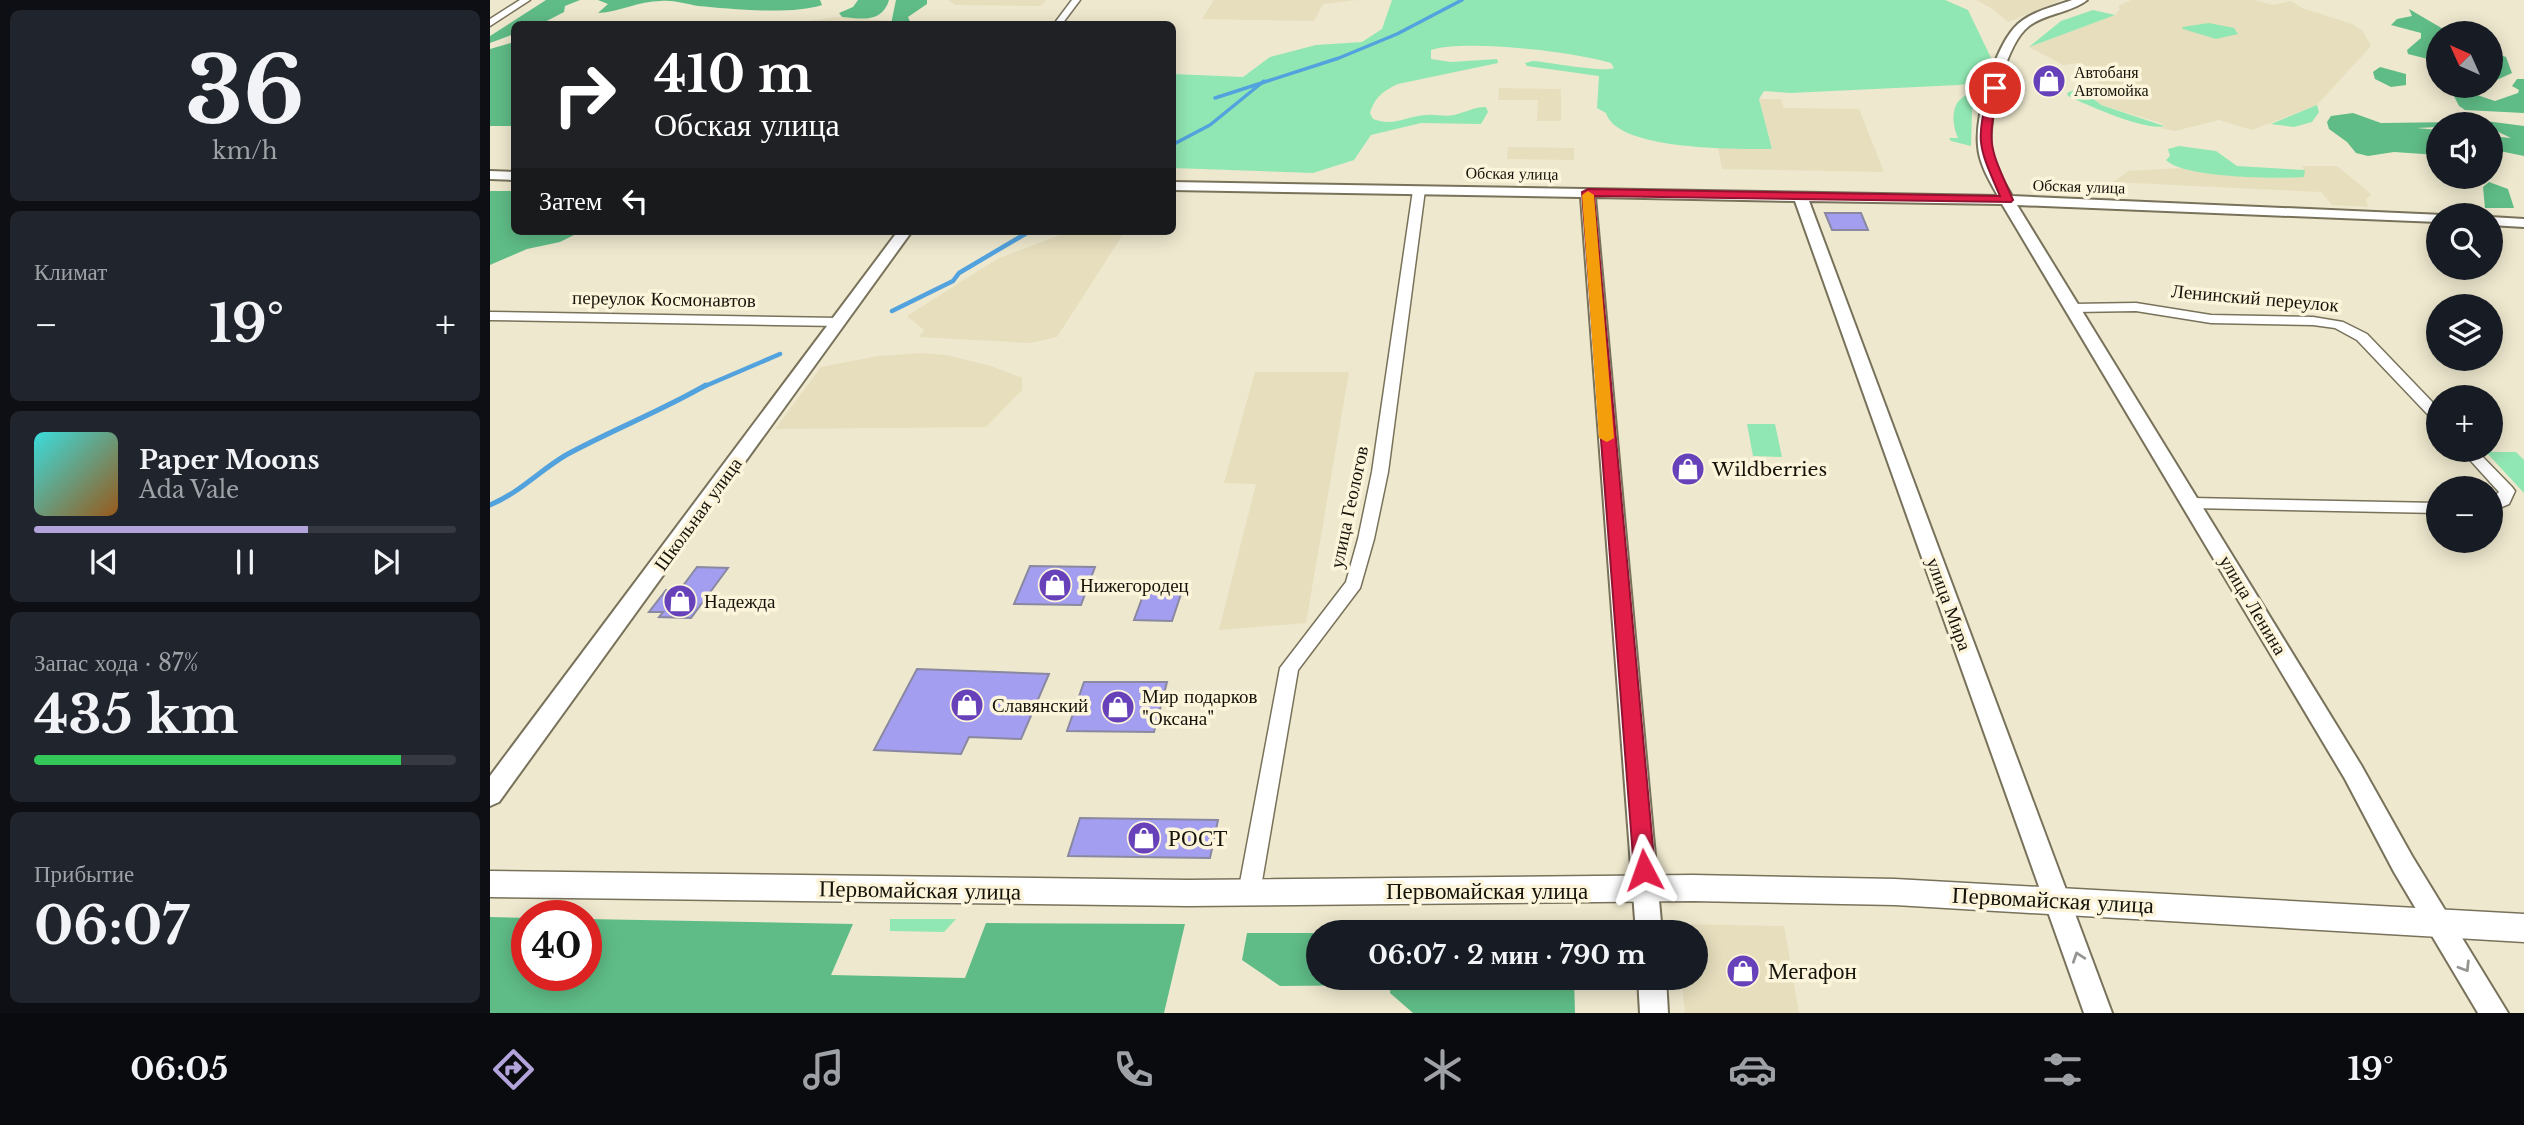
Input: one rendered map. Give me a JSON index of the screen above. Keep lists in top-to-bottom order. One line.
{"streets":{"main road":["Первомайская улица"],"street":["Обская улица","Ленинский переулок","переулок Космонавтов","улица Геологов","Школьная улица","улица Мира","улица Ленина"]},"crossings":[["Обская улица","улица Геологов"],["Обская улица","улица Мира"],["Обская улица","улица Ленина"],["Ленинский переулок","улица Ленина"],["переулок Космонавтов","Школьная улица"],["улица Геологов","Первомайская улица"],["улица Мира","Первомайская улица"],["улица Ленина","Первомайская улица"]],"places":{"shop":["Автобаня Автомойка","Wildberries","Нижегородец","Надежда","Славянский","Мир подарков \"Оксана\"","РОСТ","Мегафон"]},"north":"top left","page":{"tile":[["36","km/h"],"Климат",["Запас хода · 87%","435 km"],["Прибытие","06:07"]],"map_buttons":["+","−"],"turn":["410 m","Обская улица"],"then":"Затем","heat":["−","19°","+"],"song":["Paper Moons","Ada Vale"],"limit":"40","trip":"06:07 · 2 мин · 790 m","tabs":["06:05","19°"]}}
